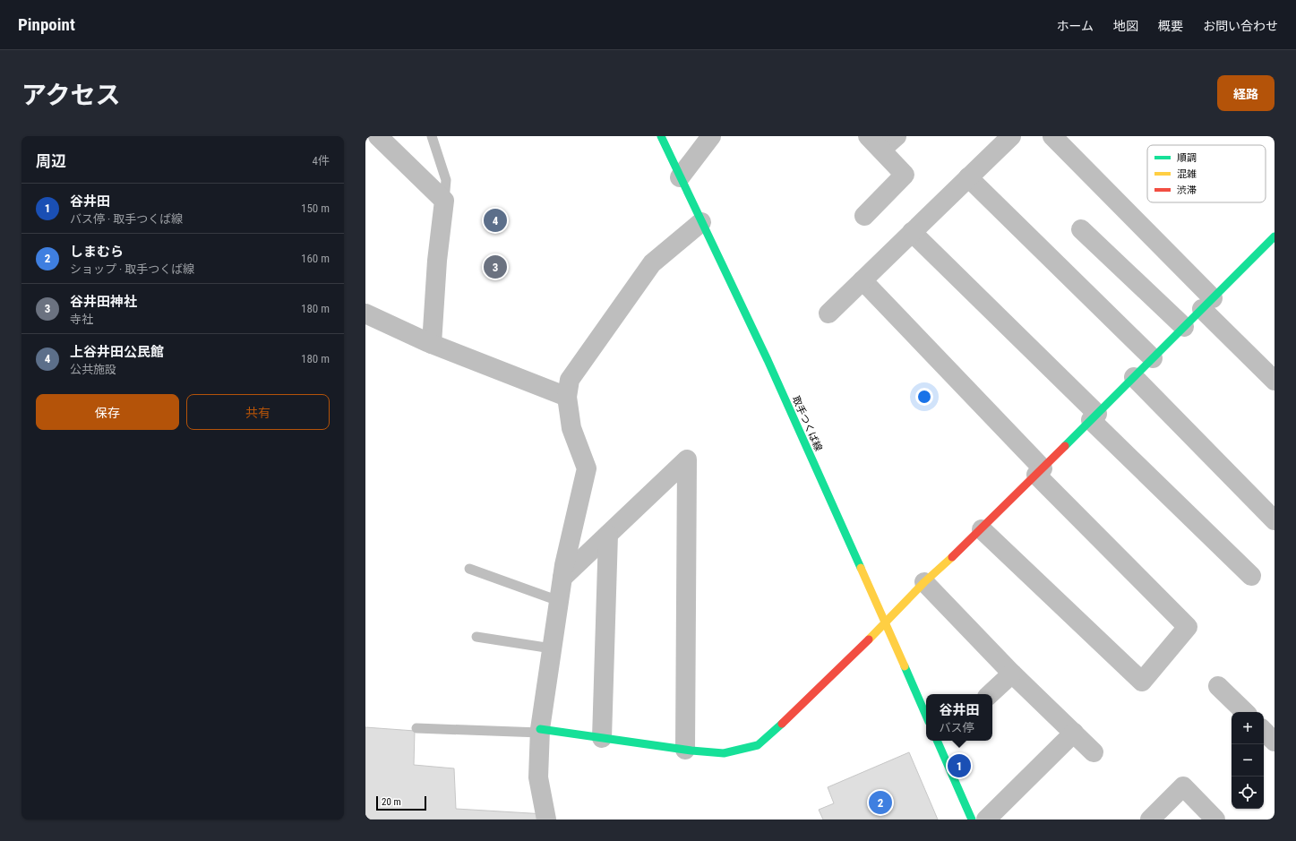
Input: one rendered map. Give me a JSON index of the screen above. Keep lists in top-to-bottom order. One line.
{"streets":{"street":["取手つくば線"]},"legend":["順調","混雑","渋滞"],"scale_bar":"20 m","page":{"header":"Pinpoint","nav":["ホーム","地図","概要","お問い合わせ"],"title":"アクセス","buttons":["経路",["保存","共有"]],"heading":["周辺","4件"],"list":[{"mark":"1","name":"谷井田","note":"バス停 · 取手つくば線","value":"150 m"},{"mark":"2","name":"しまむら","note":"ショップ · 取手つくば線","value":"160 m"},{"mark":"3","name":"谷井田神社","note":"寺社","value":"180 m"},{"mark":"4","name":"上谷井田公民館","note":"公共施設","value":"180 m"}],"pins":["4","3","1","2"],"popup":["谷井田","バス停"],"map_buttons":["+","−"],"scale":"20 m"}}
